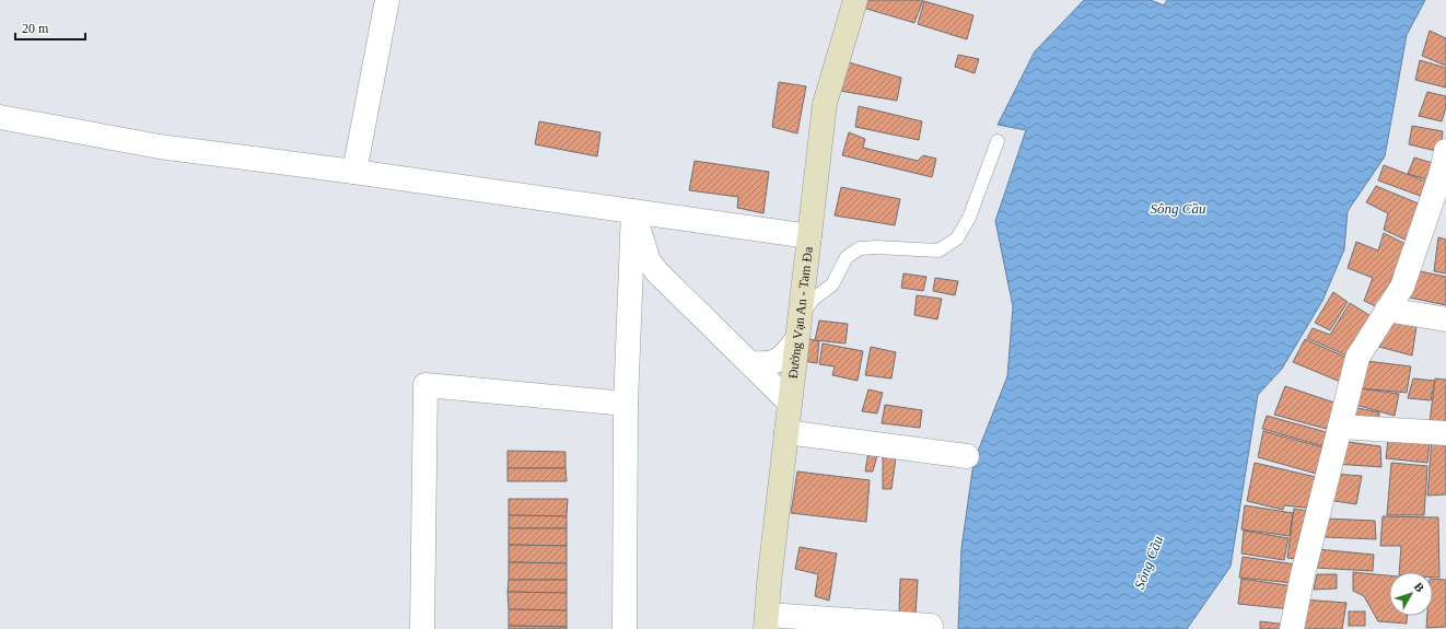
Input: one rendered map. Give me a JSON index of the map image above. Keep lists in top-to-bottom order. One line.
{"streets":{"main road":["Đường Vạn An - Tam Đa"]},"water":["Sông Cầu"],"scale_bar":"20 m","north":"top right"}
